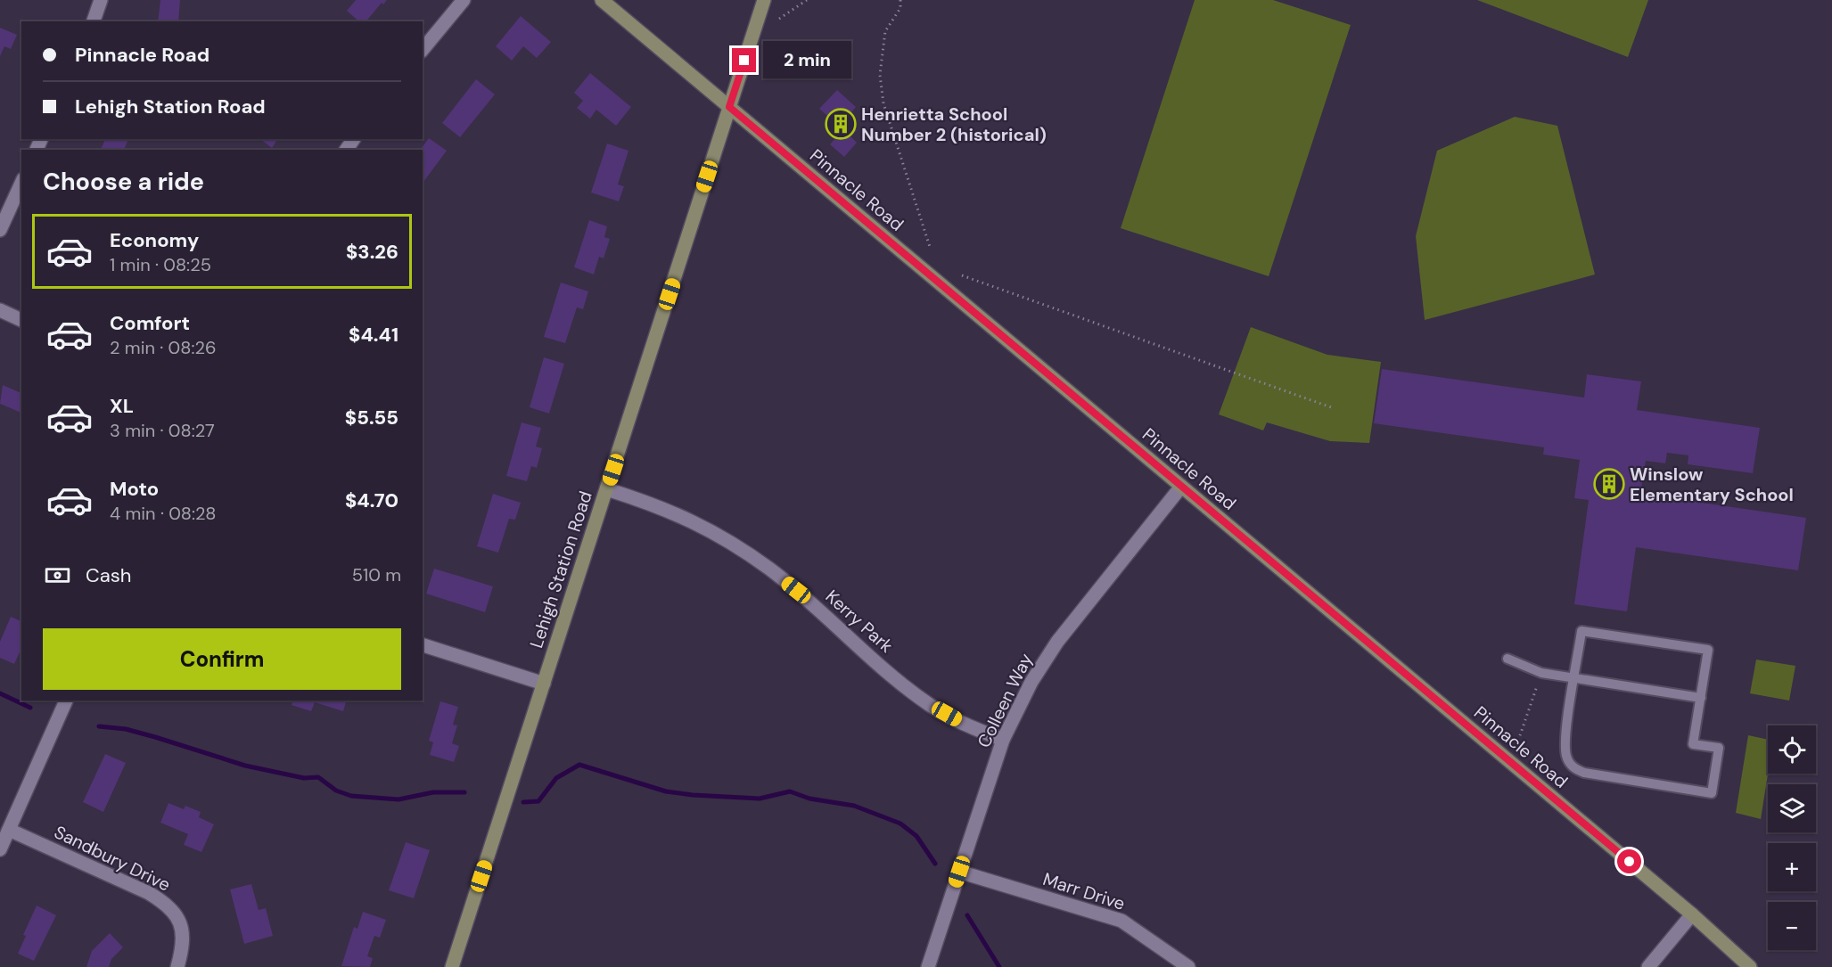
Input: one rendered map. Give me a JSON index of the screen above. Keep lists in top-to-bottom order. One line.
{"streets":{"main road":["Pinnacle Road","Lehigh Station Road"],"street":["Kerry Park","Colleen Way","Sandbury Drive","Marr Drive"]},"crossings":[["Pinnacle Road","Lehigh Station Road"],["Pinnacle Road","Colleen Way"],["Lehigh Station Road","Kerry Park"],["Kerry Park","Colleen Way"],["Colleen Way","Marr Drive"]],"places":{"building":["Henrietta School Number 2 (historical)","Winslow Elementary School"]},"page":{"banner":["Pinnacle Road","Lehigh Station Road"],"bubble":"2 min","heading":"Choose a ride","list":[{"name":"Economy","note":"1 min · 08:25","value":"$3.26"},{"name":"Comfort","note":"2 min · 08:26","value":"$4.41"},{"name":"XL","note":"3 min · 08:27","value":"$5.55"},{"name":"Moto","note":"4 min · 08:28","value":"$4.70"}],"pay":["Cash","510 m"],"buttons":"Confirm","map_buttons":["+","−"]}}
